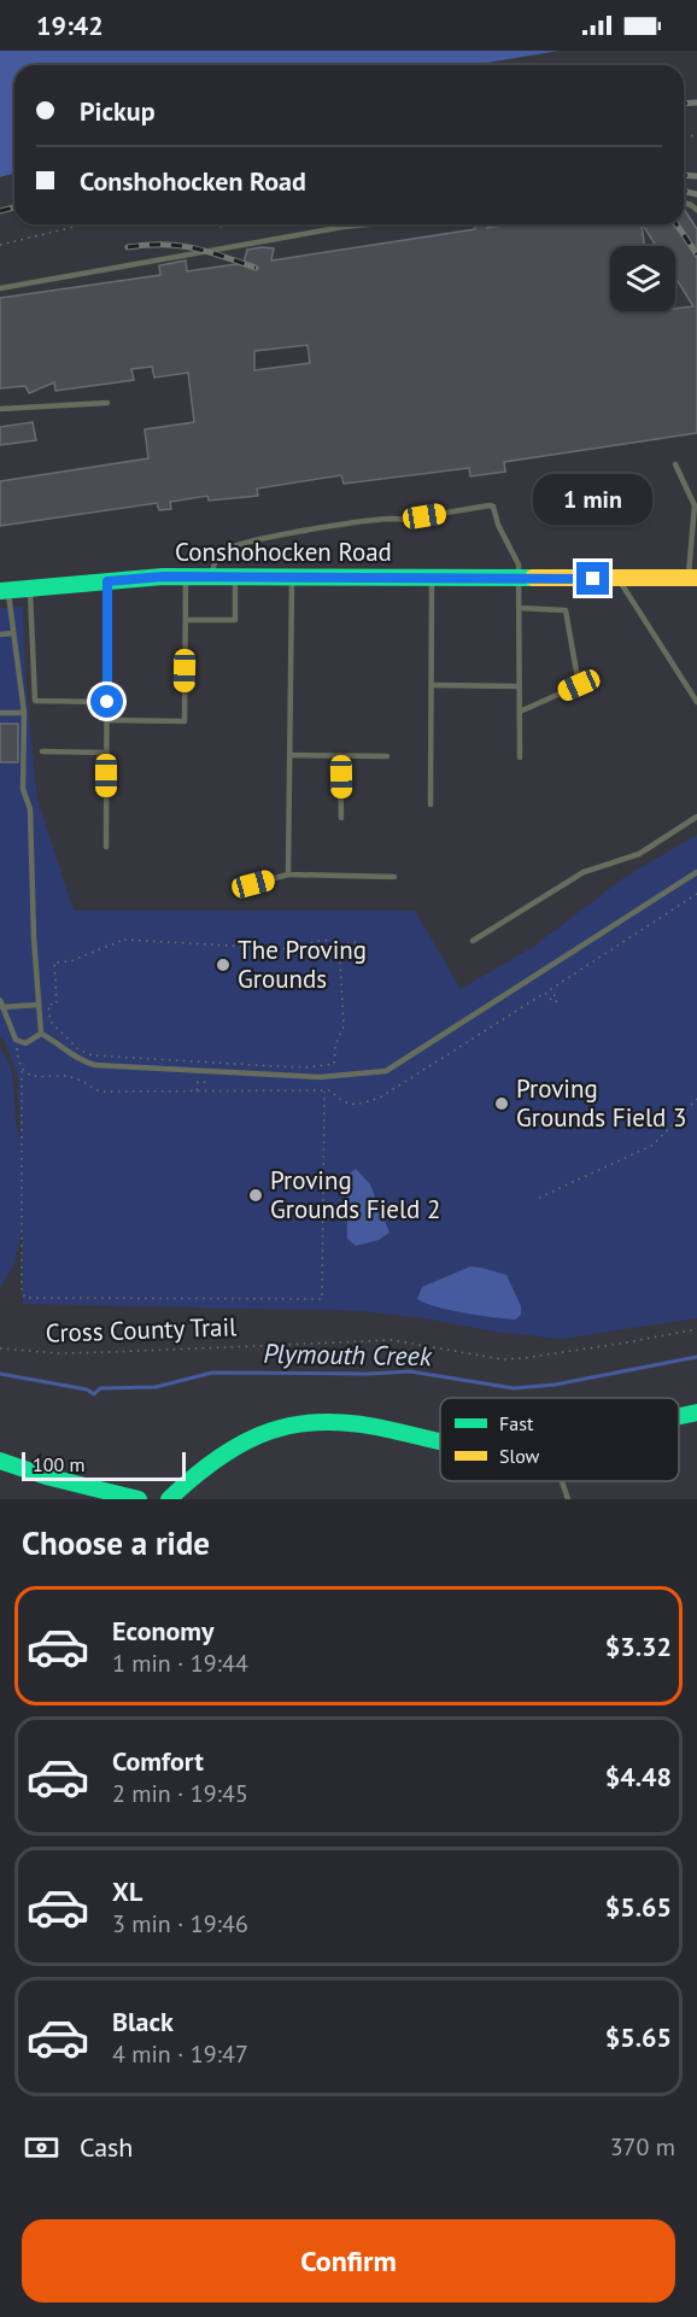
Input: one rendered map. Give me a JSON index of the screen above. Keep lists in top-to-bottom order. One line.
{"streets":{"main road":["Conshohocken Road"],"path":["Cross County Trail"]},"water":["Plymouth Creek"],"places":["The Proving Grounds","Proving Grounds Field 3","Proving Grounds Field 2"],"legend":["Fast","Slow"],"scale_bar":"100 m","page":{"status":"19:42","banner":["Pickup","Conshohocken Road"],"bubble":"1 min","scale":"100 m","heading":"Choose a ride","list":[{"name":"Economy","note":"1 min · 19:44","value":"$3.32"},{"name":"Comfort","note":"2 min · 19:45","value":"$4.48"},{"name":"XL","note":"3 min · 19:46","value":"$5.65"},{"name":"Black","note":"4 min · 19:47","value":"$5.65"}],"pay":["Cash","370 m"],"buttons":"Confirm"}}
